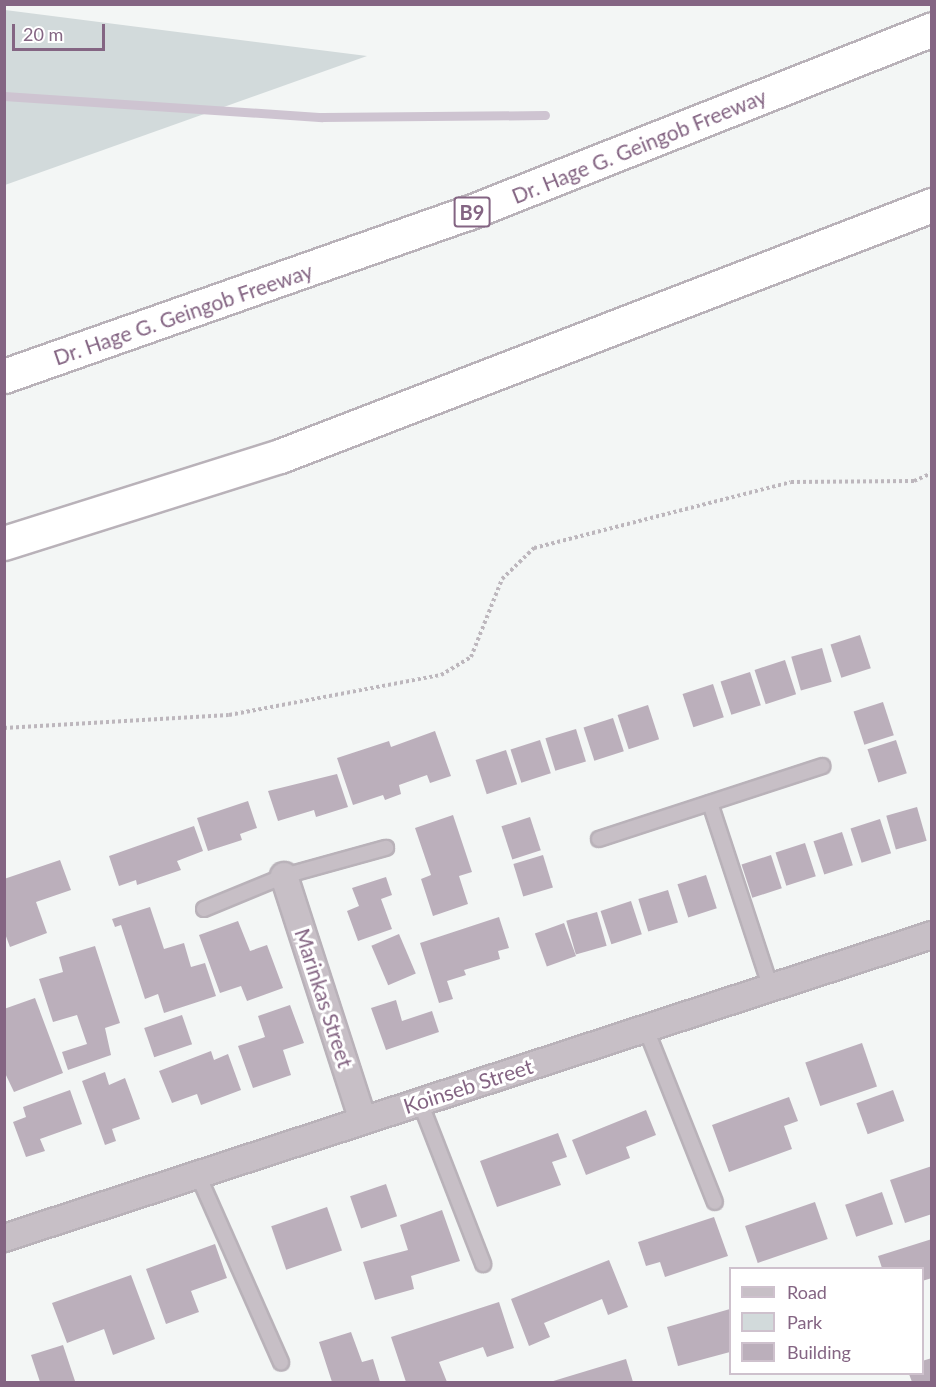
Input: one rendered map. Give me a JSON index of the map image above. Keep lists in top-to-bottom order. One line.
{"streets":{"highway":["Dr. Hage G. Geingob Freeway","B9"],"street":["Marinkas Street","Koinseb Street"]},"crossings":[["Marinkas Street","Koinseb Street"]],"legend":["Road","Park","Building"],"scale_bar":"20 m"}
